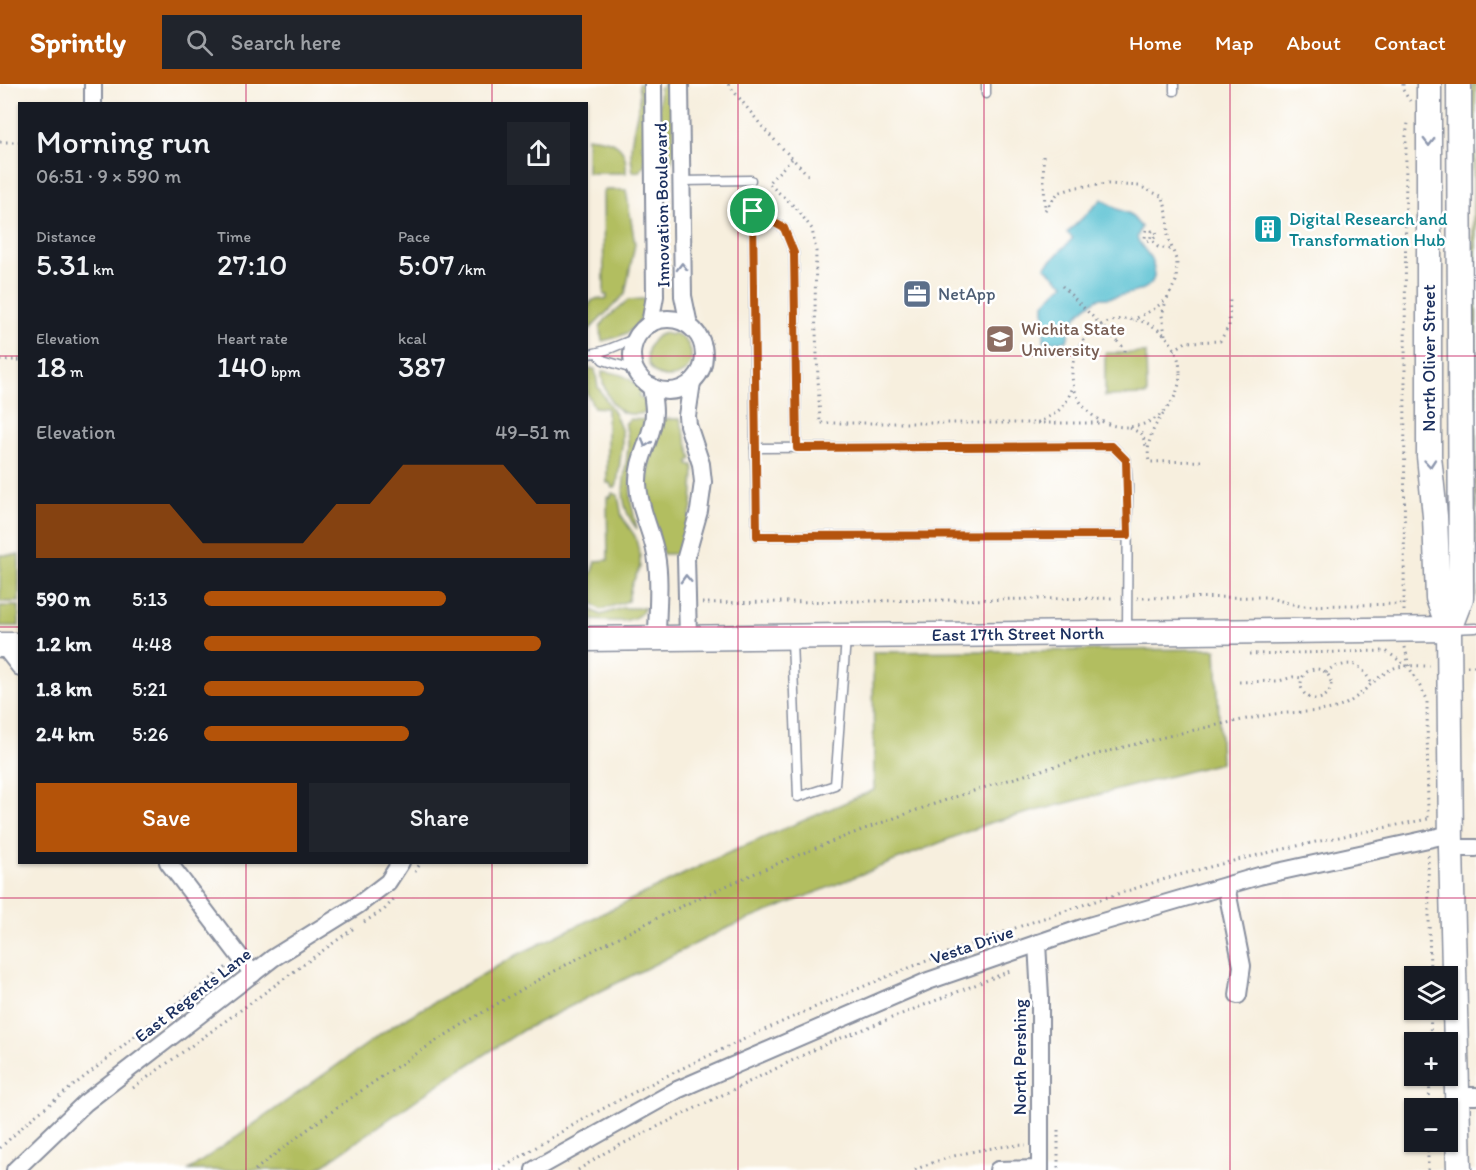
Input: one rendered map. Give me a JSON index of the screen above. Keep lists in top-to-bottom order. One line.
{"streets":{"main road":["North Oliver Street","East 17th Street North"],"street":["Innovation Boulevard","Vesta Drive","East Regents Lane","North Pershing"]},"crossings":[["Innovation Boulevard","East 17th Street North"],["North Oliver Street","East 17th Street North"],["North Oliver Street","Vesta Drive"],["Vesta Drive","North Pershing"]],"places":{"building":["Digital Research and Transformation Hub"],"office":["NetApp"],"school or university":["Wichita State University"]},"page":{"header":"Sprintly","search":"Search here","nav":["Home","Map","About","Contact"],"heading":["Morning run","06:51 · 9 × 590 m"],"stats":[["Distance","5.31 km"],["Time","27:10"],["Pace","5:07 /km"],["Elevation","18 m"],["Heart rate","140 bpm"],["kcal","387"]],"chart":["Elevation","49–51 m"],"list":[{"name":"590 m","note":"5:13"},{"name":"1.2 km","note":"4:48"},{"name":"1.8 km","note":"5:21"},{"name":"2.4 km","note":"5:26"}],"buttons":["Save","Share"],"map_buttons":["+","−"]}}
